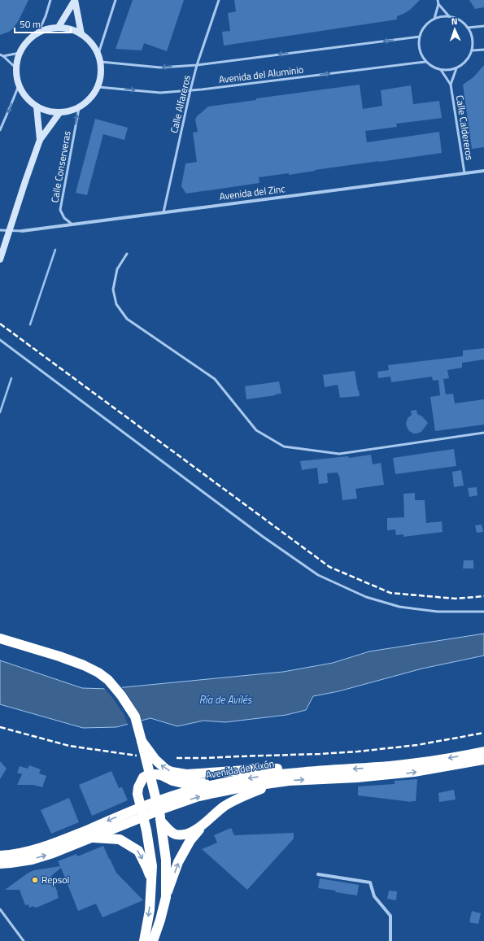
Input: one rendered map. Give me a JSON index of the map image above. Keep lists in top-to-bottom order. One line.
{"streets":{"highway":["Avenida de Xixón"],"street":["Avenida del Zinc"],"lane":["Avenida del Aluminio","Calle Alfareros","Calle Caldereros","Calle Conserveras"]},"crossings":[["Avenida del Aluminio","Calle Alfareros"],["Avenida del Aluminio","Calle Conserveras"],["Calle Alfareros","Avenida del Zinc"],["Calle Caldereros","Avenida del Zinc"],["Calle Conserveras","Avenida del Zinc"]],"one_way":["Calle Conserveras"],"water":["Ría de Avilés"],"places":["Repsol"],"scale_bar":"50 m","north":"top"}
